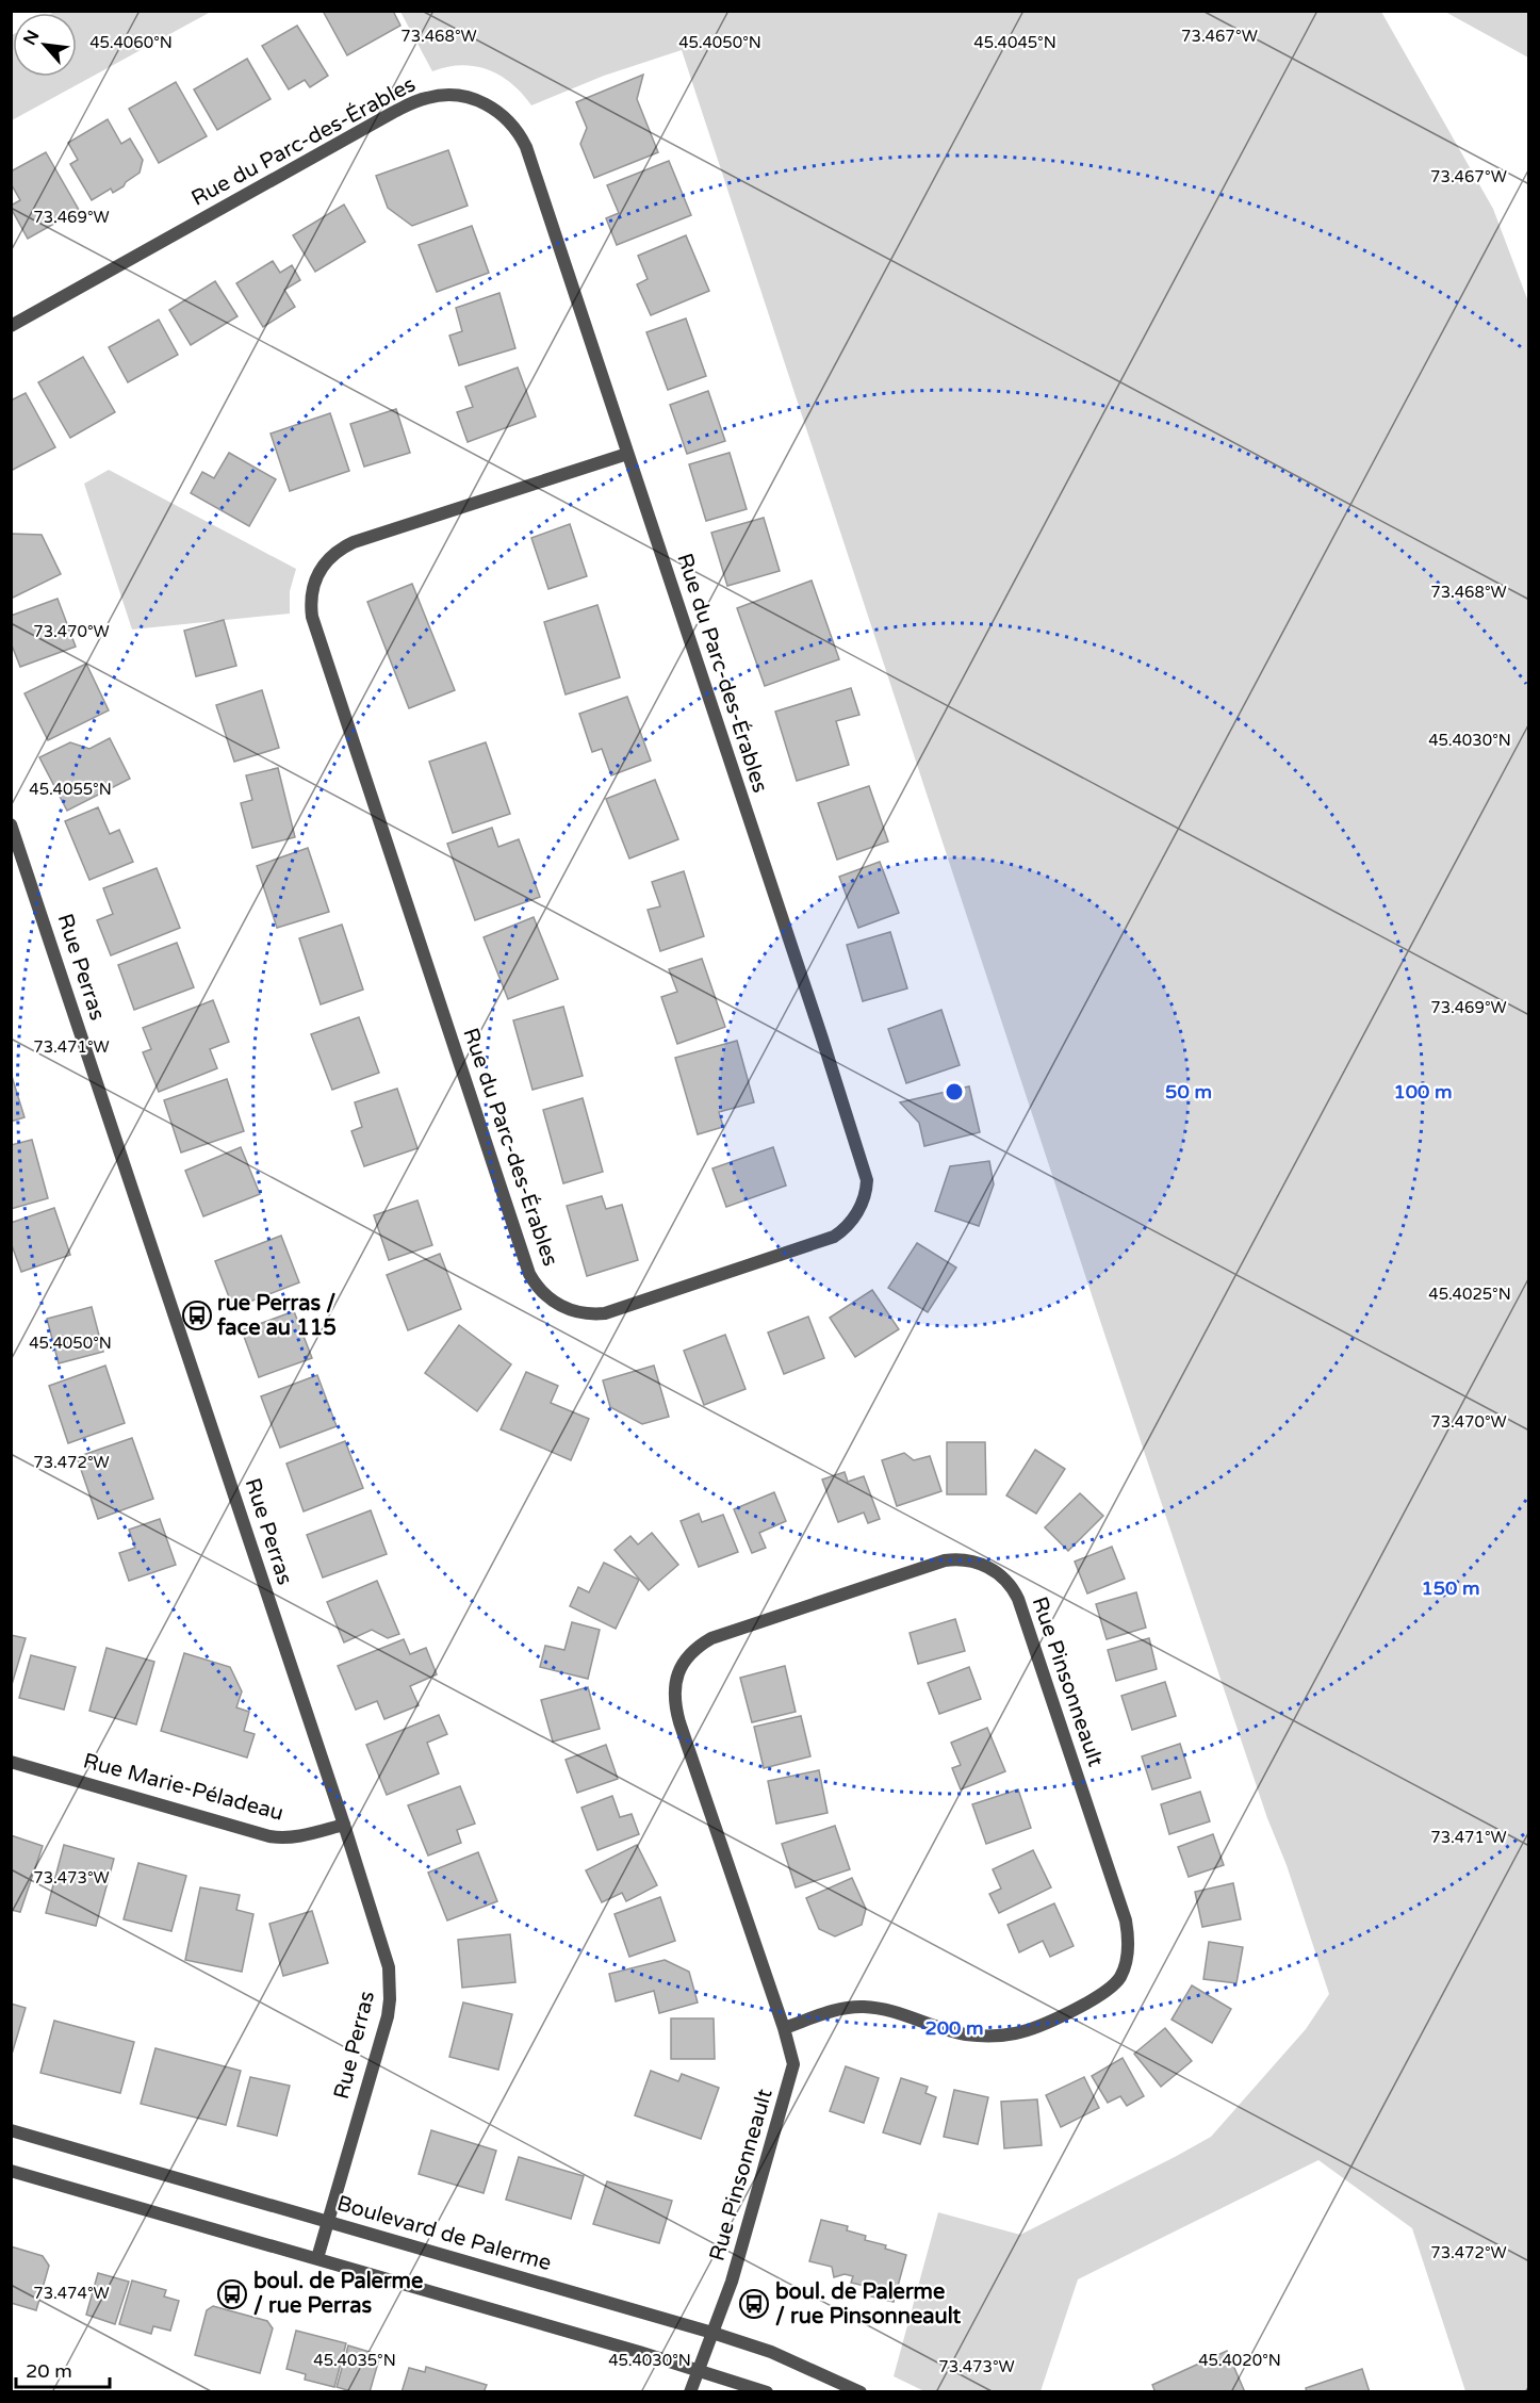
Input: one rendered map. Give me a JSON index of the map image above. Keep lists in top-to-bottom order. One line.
{"streets":{"street":["Rue du Parc-des-Érables","Rue Perras","Rue Pinsonneault","Rue Marie-Péladeau","Boulevard de Palerme"]},"crossings":[["Rue Perras","Rue Marie-Péladeau"],["Rue Perras","Boulevard de Palerme"],["Rue Pinsonneault","Boulevard de Palerme"]],"places":{"bus stop":["rue Perras / face au 115","boul. de Palerme / rue Perras","boul. de Palerme / rue Pinsonneault"]},"scale_bar":"20 m","north":"top left","coordinates":["73.468°W","73.467°W","45.4060°N","45.4050°N","45.4045°N","73.469°W","73.470°W","45.4030°N","45.4055°N","73.471°W","45.4025°N","73.472°W","73.473°W","73.474°W","45.4035°N","45.4020°N"],"rings":["50 m","100 m","150 m","200 m"]}
